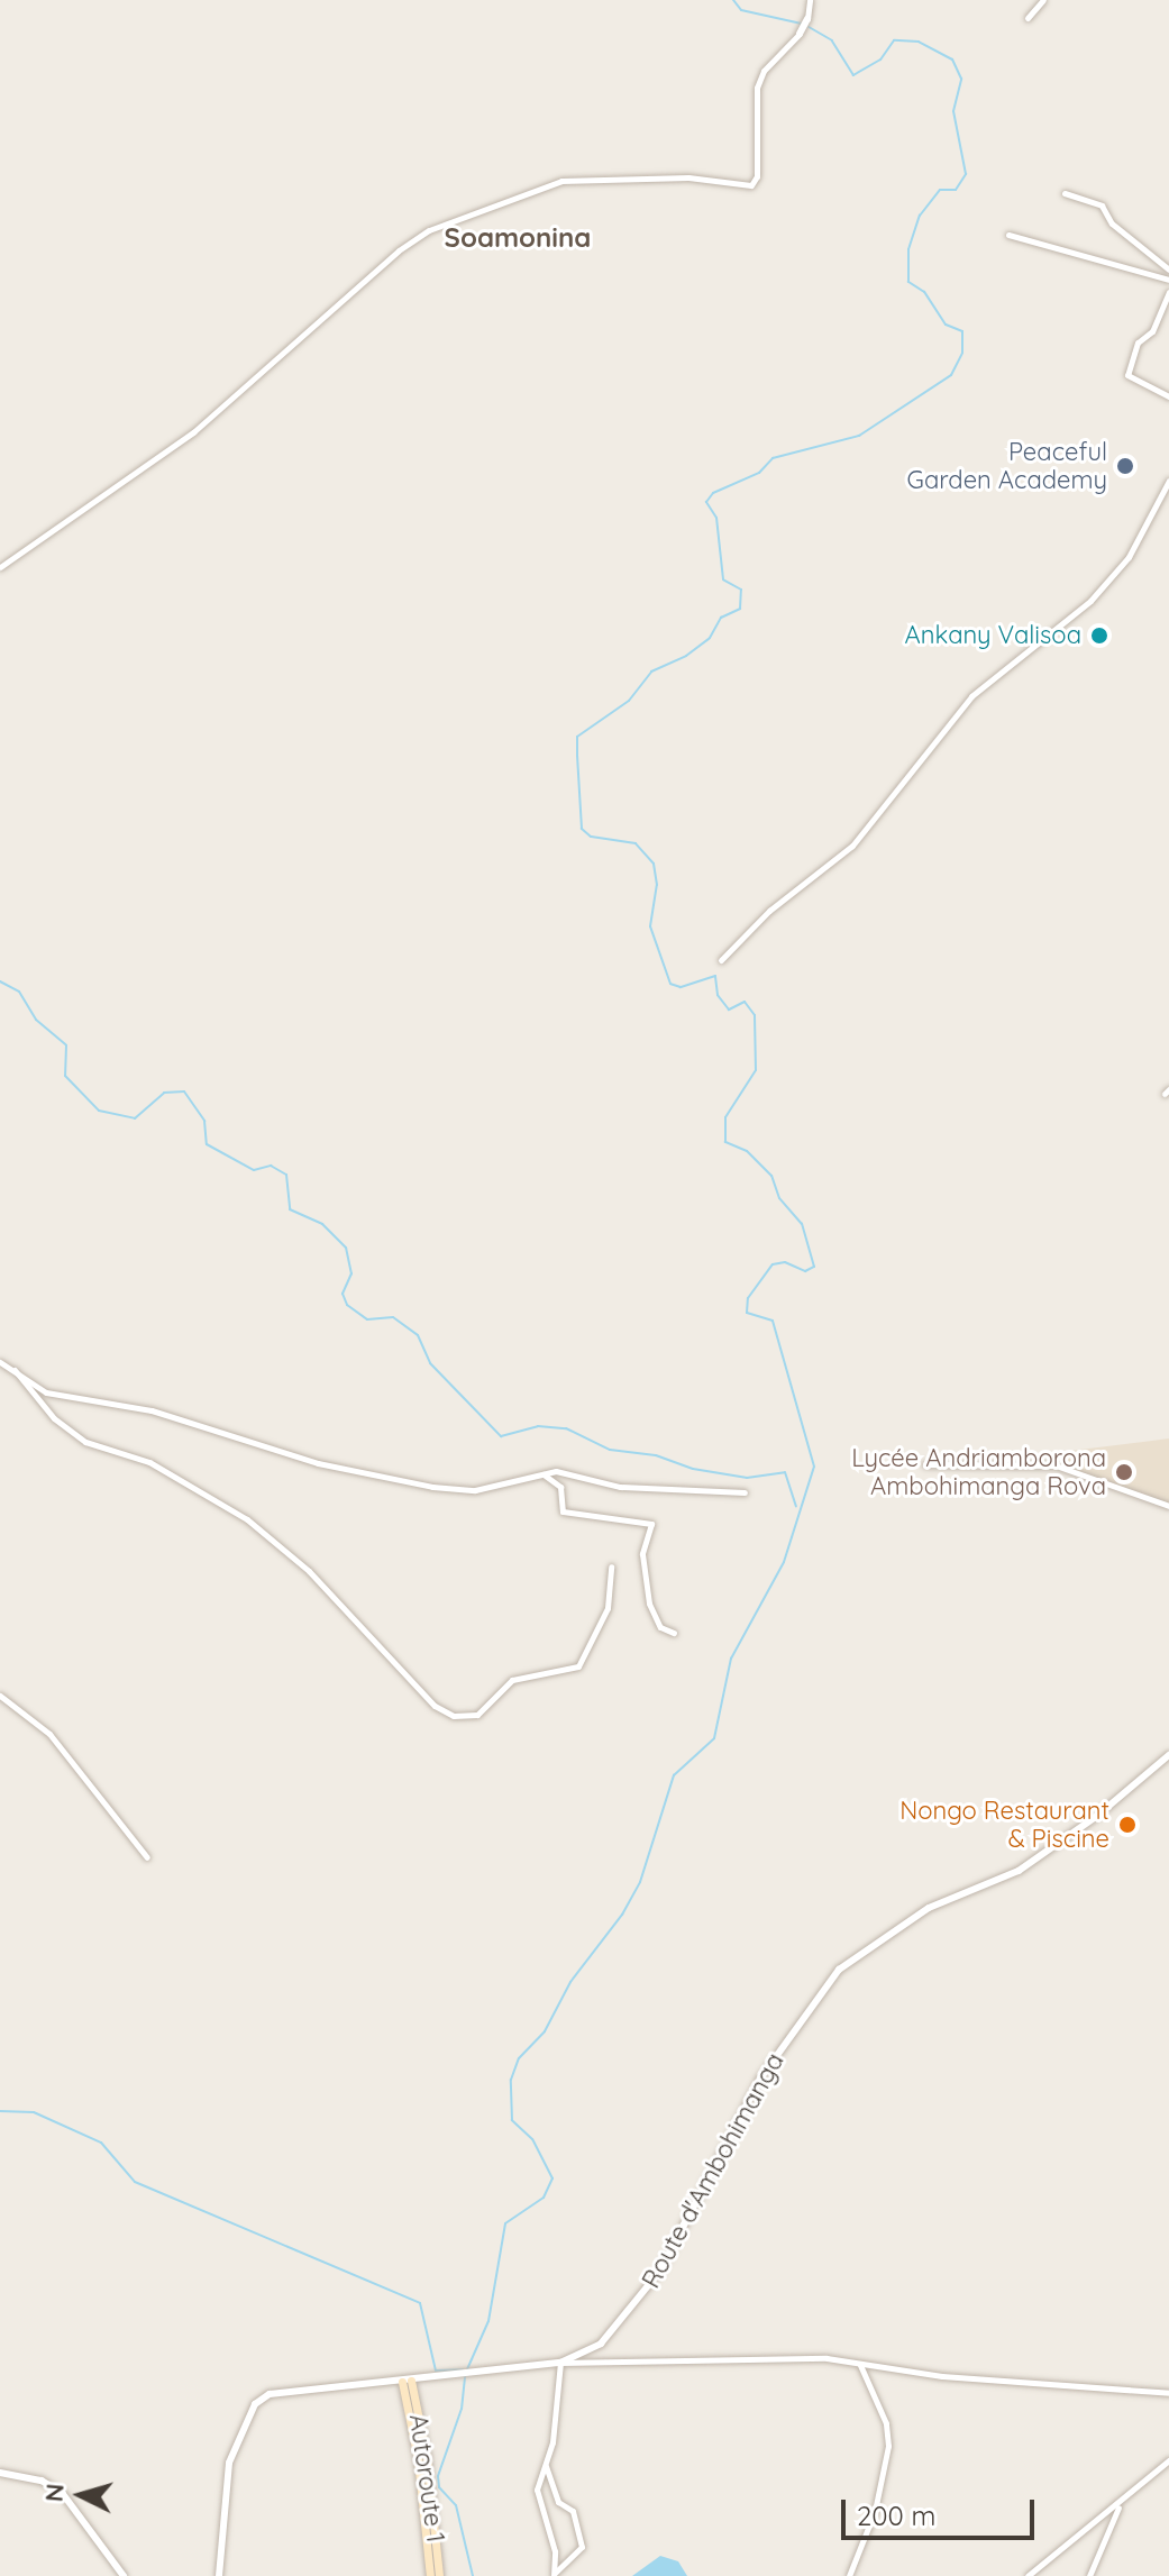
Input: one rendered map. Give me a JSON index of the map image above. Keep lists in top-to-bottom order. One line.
{"streets":{"main road":["Autoroute 1"],"street":["Route d'Ambohimanga"]},"crossings":[["Route d'Ambohimanga","Autoroute 1"]],"districts":["Soamonina"],"places":["Peaceful Garden Academy","Ankany Valisoa","Lycée Andriamborona Ambohimanga Rova","Nongo Restaurant & Piscine"],"scale_bar":"200 m","north":"left"}
